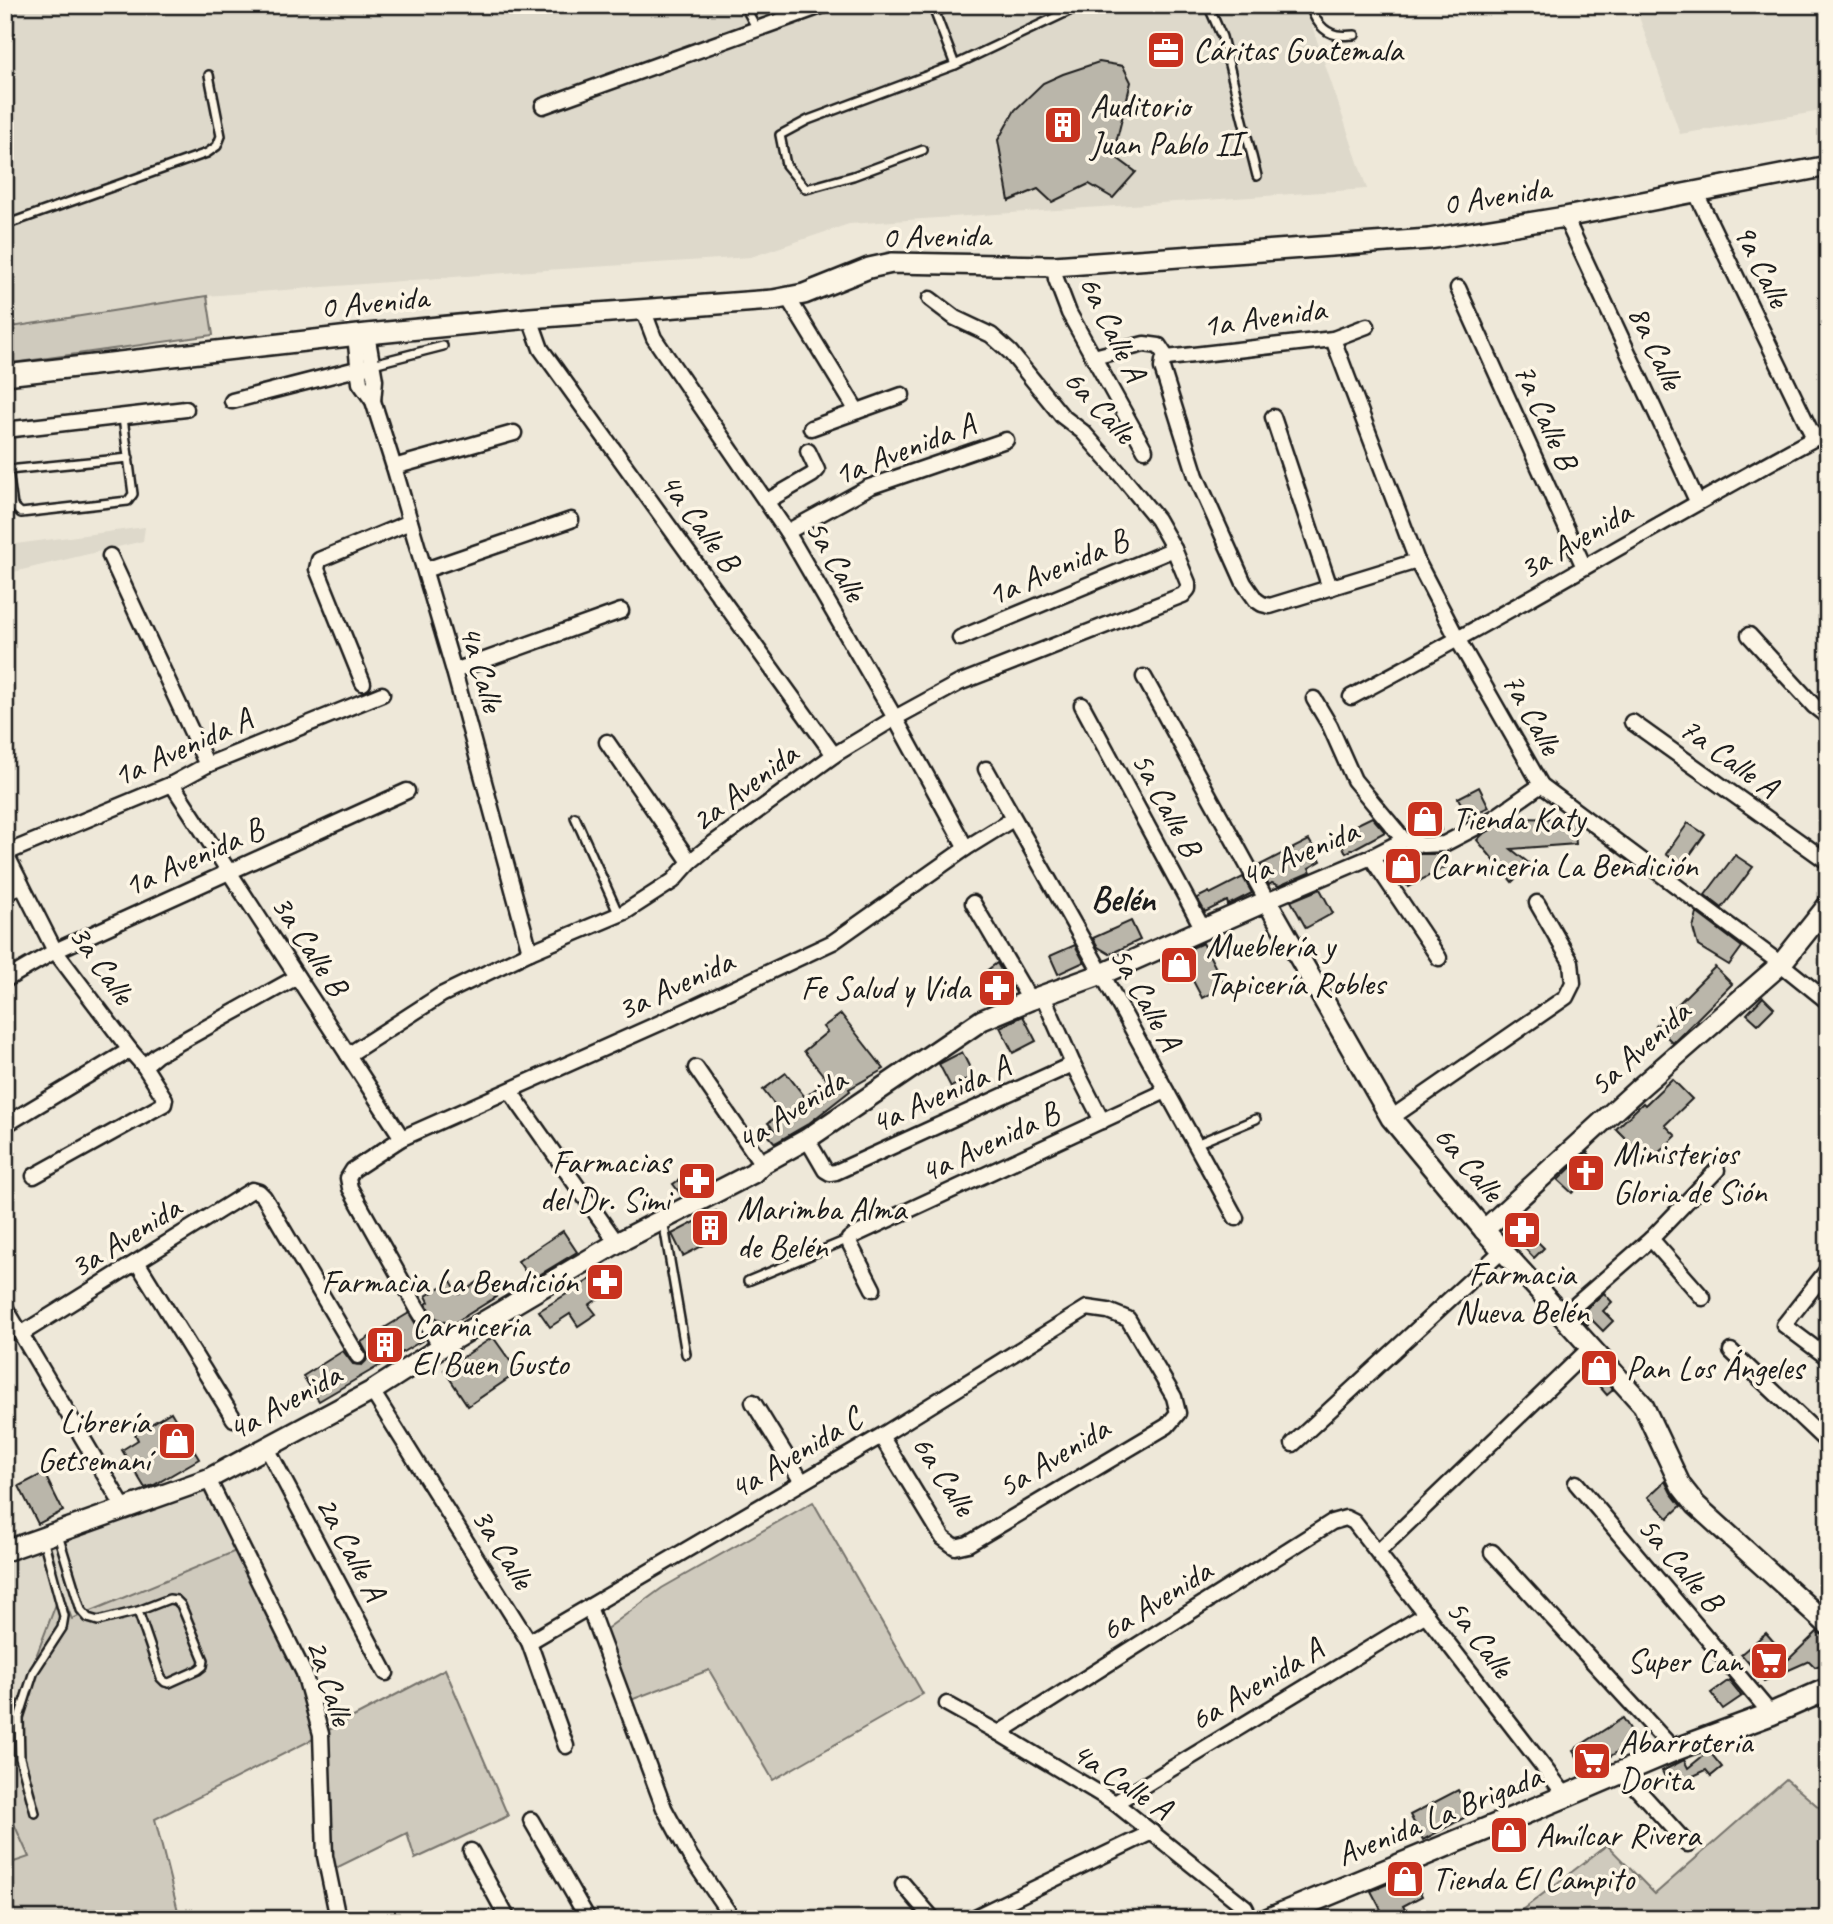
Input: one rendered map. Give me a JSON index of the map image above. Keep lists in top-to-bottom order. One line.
{"streets":{"main road":["Avenida La Brigada"],"street":["0 Avenida","9a Calle","1a Avenida","6a Calle A","8a Calle","6a Calle","7a Calle B","1a Avenida A","4a Calle B","3a Avenida","5a Calle","1a Avenida B","4a Calle","7a Calle","7a Calle A","2a Avenida","5a Calle B","4a Avenida","3a Calle B","3a Calle","5a Calle A","5a Avenida","4a Avenida A","4a Avenida B","4a Avenida C","2a Calle A","6a Avenida","2a Calle","6a Avenida A","4a Calle A"]},"crossings":[["0 Avenida","9a Calle"],["0 Avenida","6a Calle A"],["0 Avenida","8a Calle"],["0 Avenida","4a Calle B"],["0 Avenida","5a Calle"],["0 Avenida","4a Calle"],["9a Calle","3a Avenida"],["1a Avenida","7a Calle"],["8a Calle","3a Avenida"],["6a Calle","1a Avenida B"],["6a Calle","2a Avenida"],["6a Calle","4a Avenida"],["6a Calle","5a Avenida"],["6a Calle","4a Avenida C"],["7a Calle B","3a Avenida"],["1a Avenida A","5a Calle"],["1a Avenida A","3a Calle B"],["1a Avenida A","3a Calle"],["4a Calle B","2a Avenida"],["3a Avenida","5a Calle"],["3a Avenida","7a Calle"],["3a Avenida","4a Avenida"],["3a Avenida","3a Calle B"],["3a Avenida","5a Calle A"],["5a Calle","2a Avenida"],["5a Calle","6a Avenida"],["5a Calle","6a Avenida A"],["5a Calle","Avenida La Brigada"],["1a Avenida B","3a Calle B"],["1a Avenida B","3a Calle"],["4a Calle","2a Avenida"],["7a Calle","4a Avenida"],["7a Calle","5a Avenida"],["2a Avenida","3a Calle B"],["5a Calle B","4a Avenida"],["5a Calle B","Avenida La Brigada"],["4a Avenida","3a Calle"],["4a Avenida","5a Calle A"],["4a Avenida","4a Avenida A"],["4a Avenida","2a Calle A"],["4a Avenida","2a Calle"],["3a Calle","4a Avenida C"],["5a Calle A","4a Avenida B"],["5a Avenida","4a Avenida C"],["6a Avenida","4a Calle A"],["6a Avenida A","4a Calle A"]],"districts":["Belén"],"places":{"office":["Cáritas Guatemala"],"building":["Auditorio Juan Pablo II","Marimba Alma de Belén","Carniceria El Buen Gusto"],"shop":["Tienda Katy","Carniceria La Bendición","Mueblería y Tapicería Robles","Pan Los Ángeles","Librería Getsemaní","Amílcar Rivera","Tienda El Campito"],"pharmacy":["Fe Salud y Vida","Farmacias del Dr. Simi","Farmacia Nueva Belén","Farmacia La Bendición"],"church":["Ministerios Gloria de Sión"],"supermarket":["Super Can","Abarroteria Dorita"]}}
